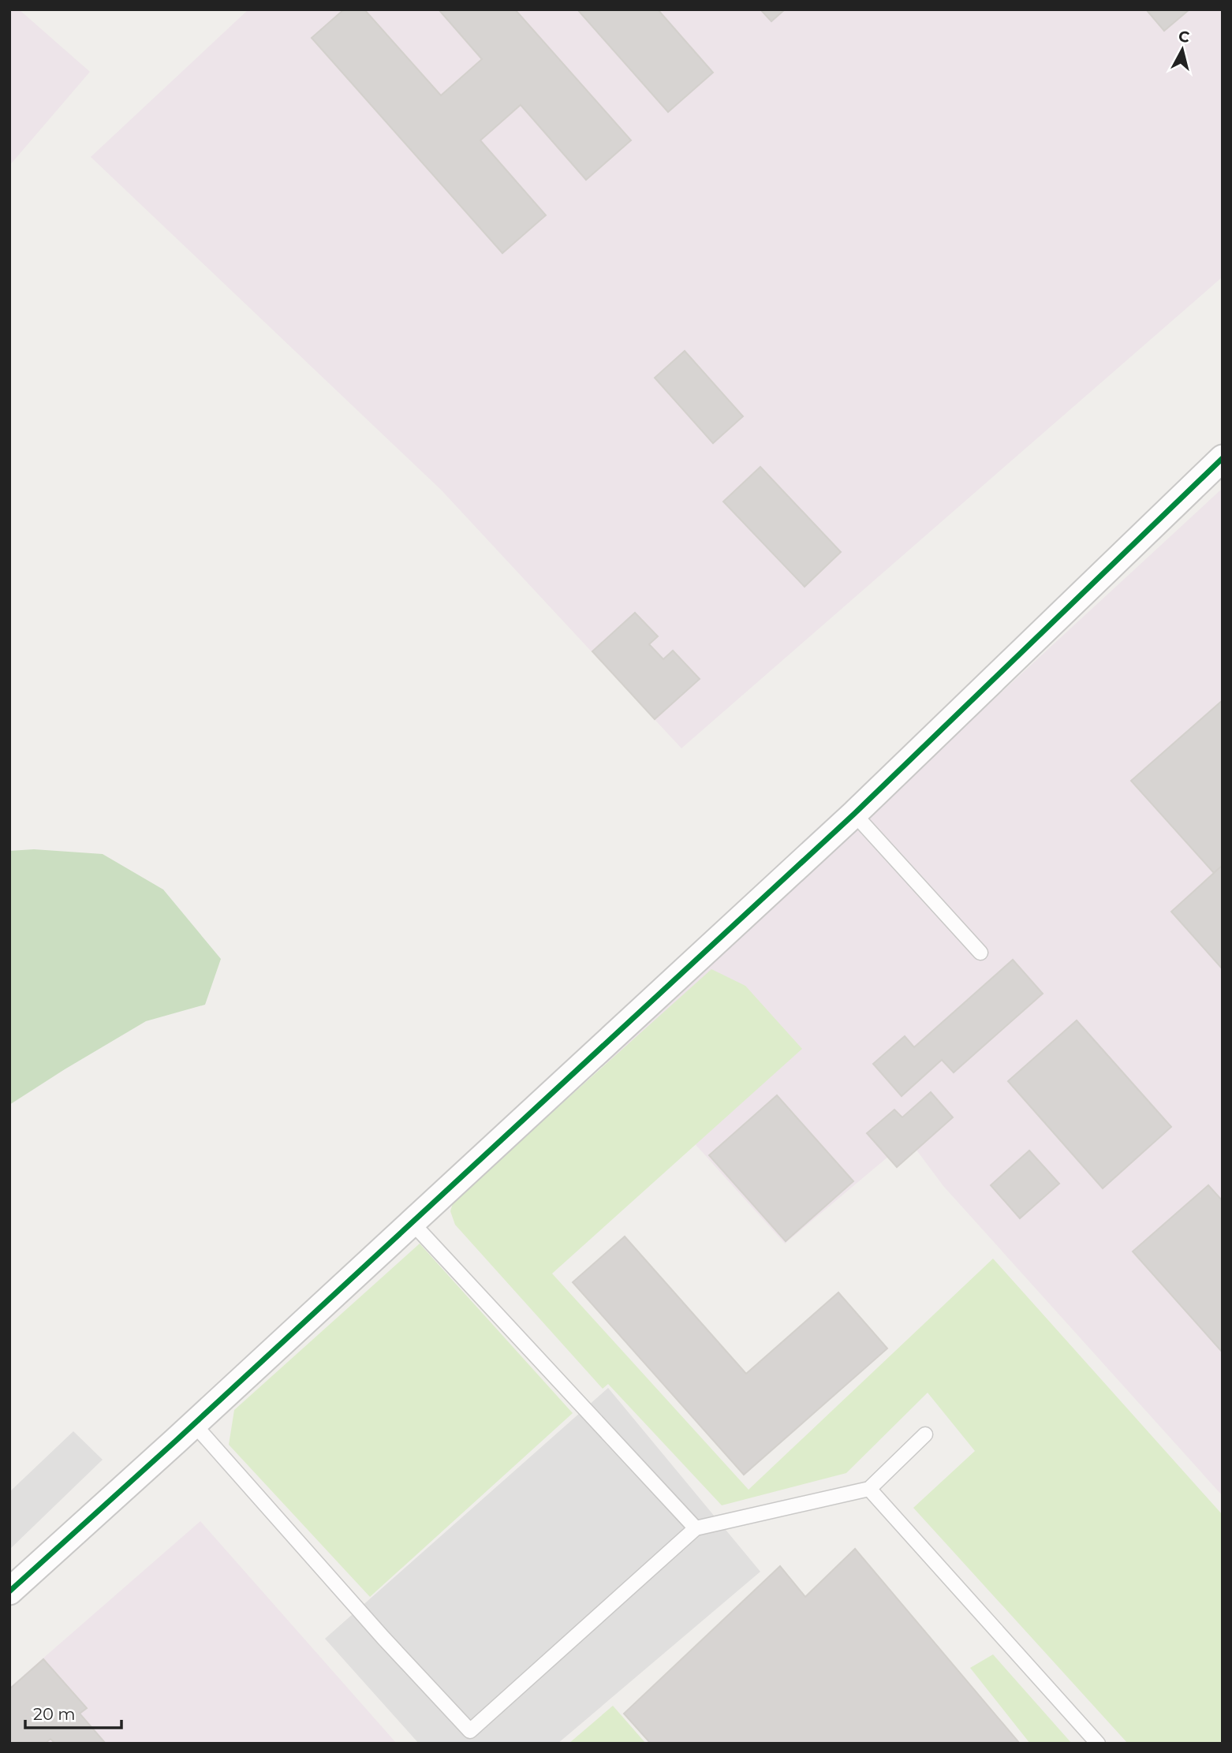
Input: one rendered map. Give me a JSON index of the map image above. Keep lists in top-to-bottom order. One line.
{"scale_bar":"20 m","north":"top"}
